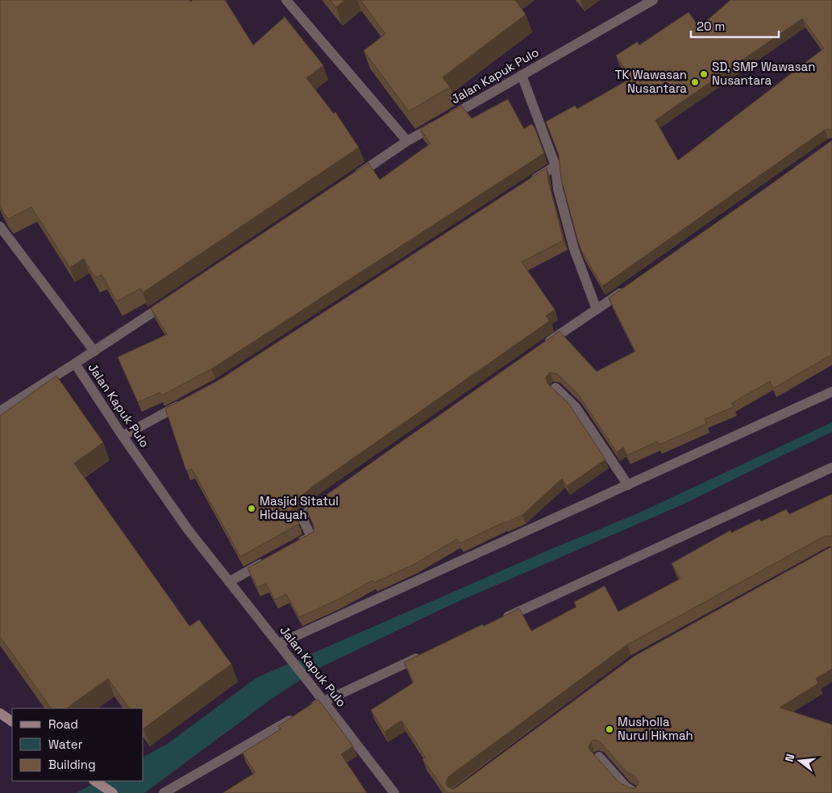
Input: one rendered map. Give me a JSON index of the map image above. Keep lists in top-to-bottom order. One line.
{"streets":{"street":["Jalan Kapuk Pulo"]},"places":["SD, SMP Wawasan Nusantara","TK Wawasan Nusantara","Masjid Sitatul Hidayah","Musholla Nurul Hikmah"],"legend":["Road","Water","Building"],"scale_bar":"20 m","north":"left"}
